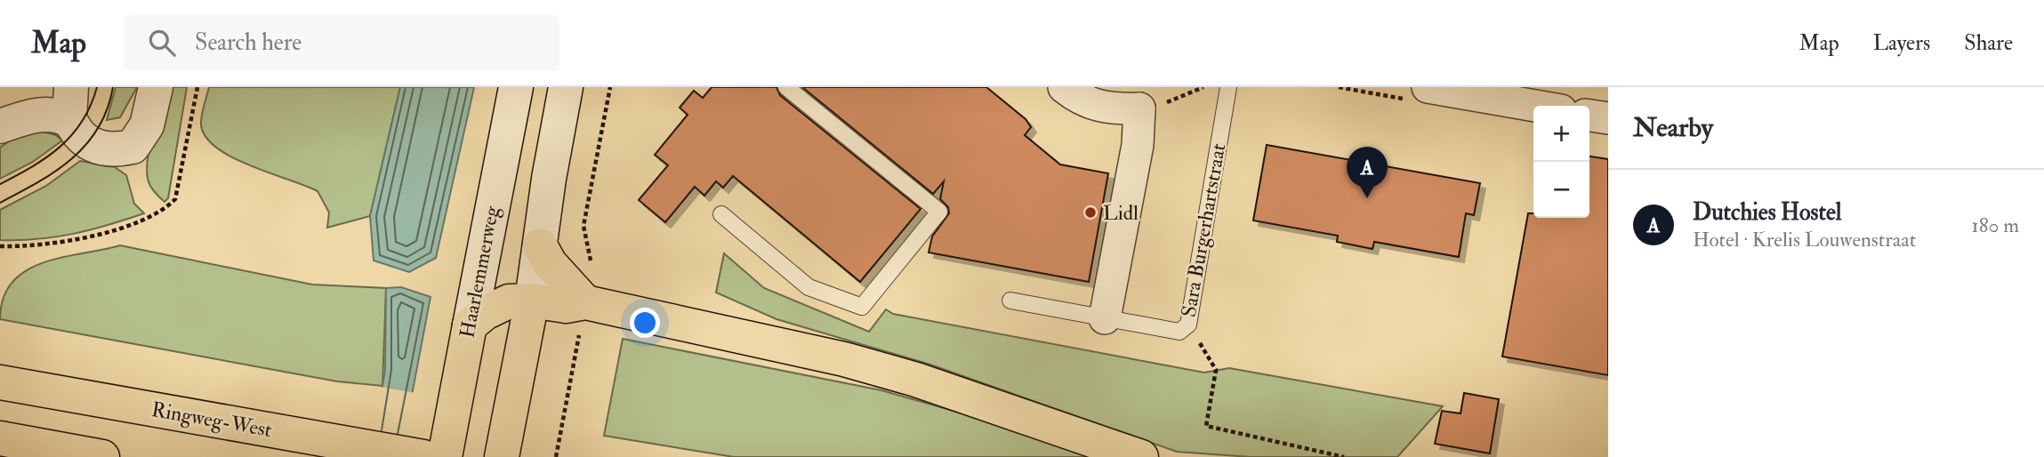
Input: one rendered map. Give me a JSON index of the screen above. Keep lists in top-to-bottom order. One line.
{"streets":{"main road":["Haarlemmerweg","Ringweg-West"],"lane":["Sara Burgerhartstraat"]},"places":["Lidl"],"page":{"header":"Map","search":"Search here","nav":["Map","Layers","Share"],"heading":"Nearby","map_buttons":["+","−"],"pins":"A","list":[{"mark":"A","name":"Dutchies Hostel","note":"Hotel · Krelis Louwenstraat","value":"180 m"}]}}
